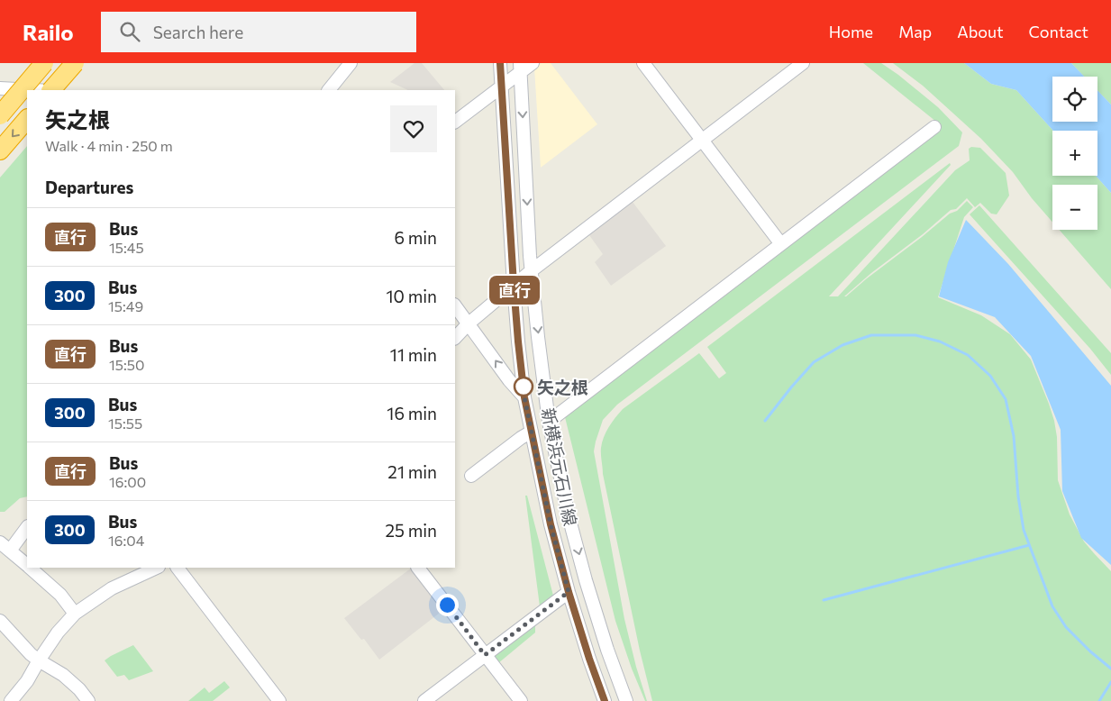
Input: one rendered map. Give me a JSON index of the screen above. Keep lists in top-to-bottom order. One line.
{"streets":{"street":["新横浜元石川線"]},"places":["矢之根"],"lines":["bus line 直行"],"page":{"header":"Railo","search":"Search here","nav":["Home","Map","About","Contact"],"on_map":"直行","map_buttons":["+","−"],"heading":[["矢之根","Walk · 4 min · 250 m"],"Departures"],"list":[{"mark":"直行","name":"Bus","note":"15:45","value":"6 min"},{"mark":"300","name":"Bus","note":"15:49","value":"10 min"},{"mark":"直行","name":"Bus","note":"15:50","value":"11 min"},{"mark":"300","name":"Bus","note":"15:55","value":"16 min"},{"mark":"直行","name":"Bus","note":"16:00","value":"21 min"},{"mark":"300","name":"Bus","note":"16:04","value":"25 min"}]}}
